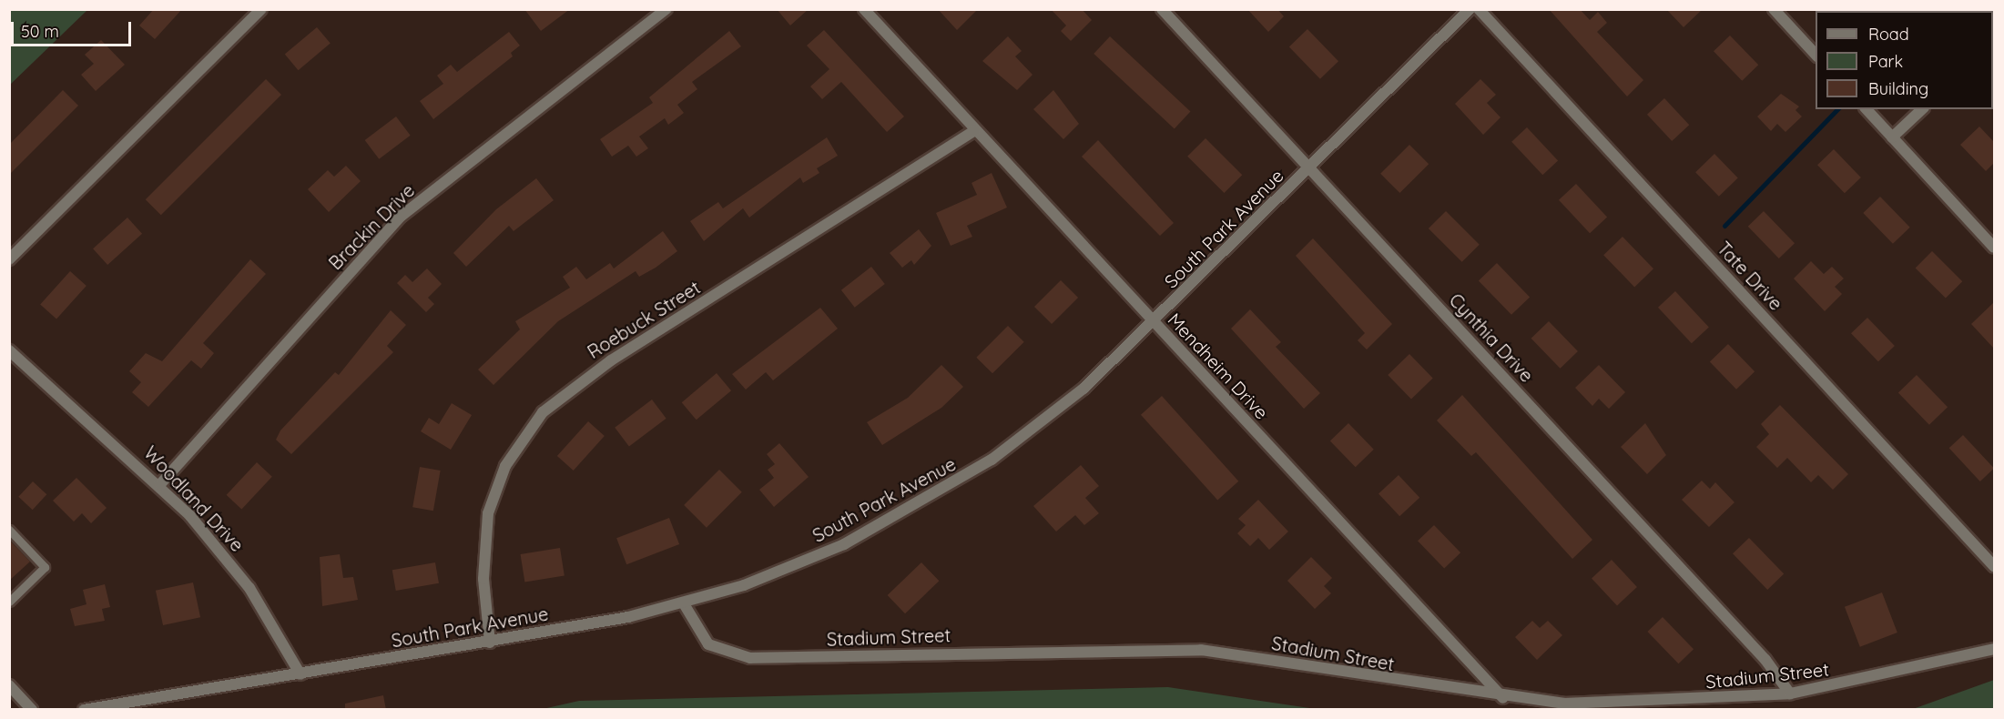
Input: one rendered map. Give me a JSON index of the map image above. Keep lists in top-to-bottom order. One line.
{"streets":{"street":["Brackin Drive","South Park Avenue","Tate Drive","Roebuck Street","Cynthia Drive","Mendheim Drive","Woodland Drive","Stadium Street"]},"crossings":[["Brackin Drive","Woodland Drive"],["South Park Avenue","Roebuck Street"],["South Park Avenue","Cynthia Drive"],["South Park Avenue","Mendheim Drive"],["South Park Avenue","Woodland Drive"],["South Park Avenue","Stadium Street"],["Roebuck Street","Mendheim Drive"],["Cynthia Drive","Stadium Street"],["Mendheim Drive","Stadium Street"]],"legend":["Road","Park","Building"],"scale_bar":"50 m"}
